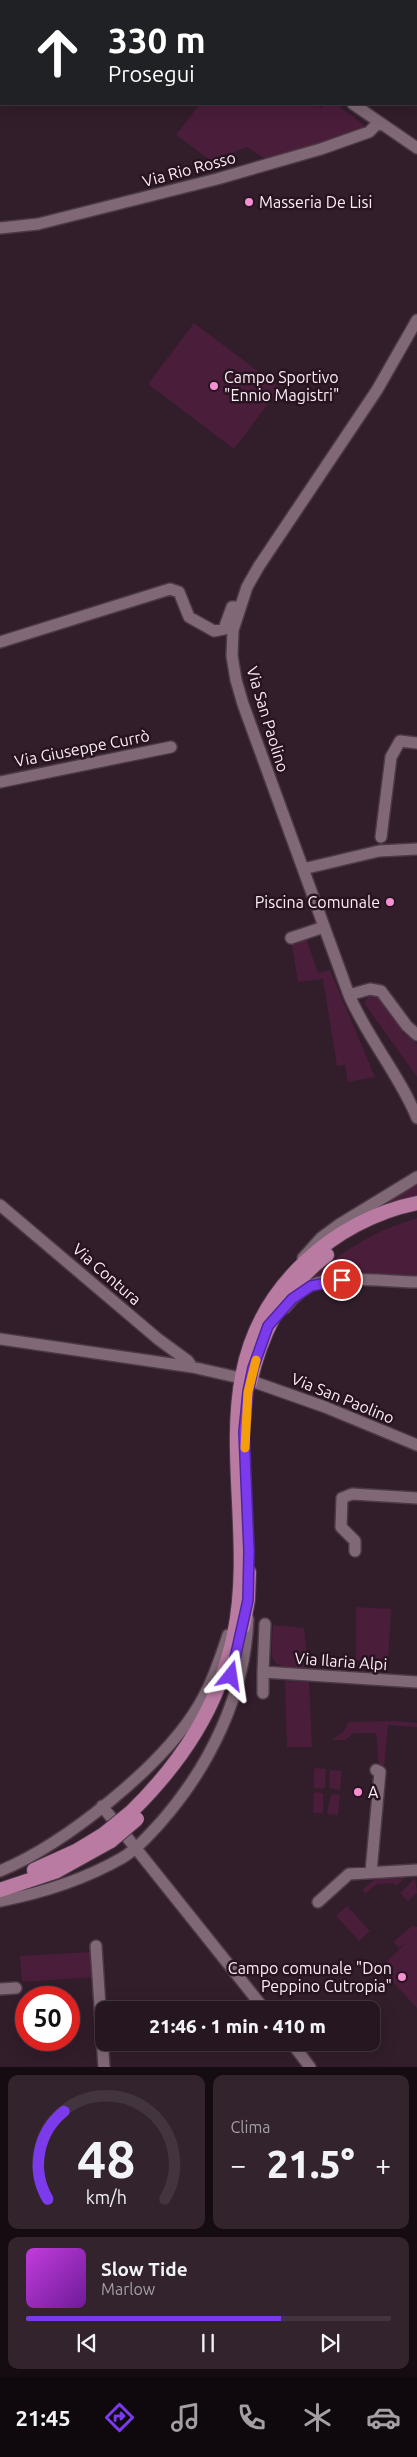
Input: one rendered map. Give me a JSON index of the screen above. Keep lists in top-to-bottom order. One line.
{"streets":{"street":["Via Rio Rosso","Via San Paolino","Via Giuseppe Currò","Via Contura","Via Ilaria Alpi"]},"places":["Masseria De Lisi","Campo Sportivo \"Ennio Magistri\"","Piscina Comunale","A","Campo comunale \"Don Peppino Cutropia\""],"page":{"turn":["330 m","Prosegui"],"limit":"50","trip":"21:46 · 1 min · 410 m","tile":"Clima","heat":["−","21.5°","+"],"song":["Slow Tide","Marlow"],"tabs":"21:45","gauge":["48","km/h"]}}
